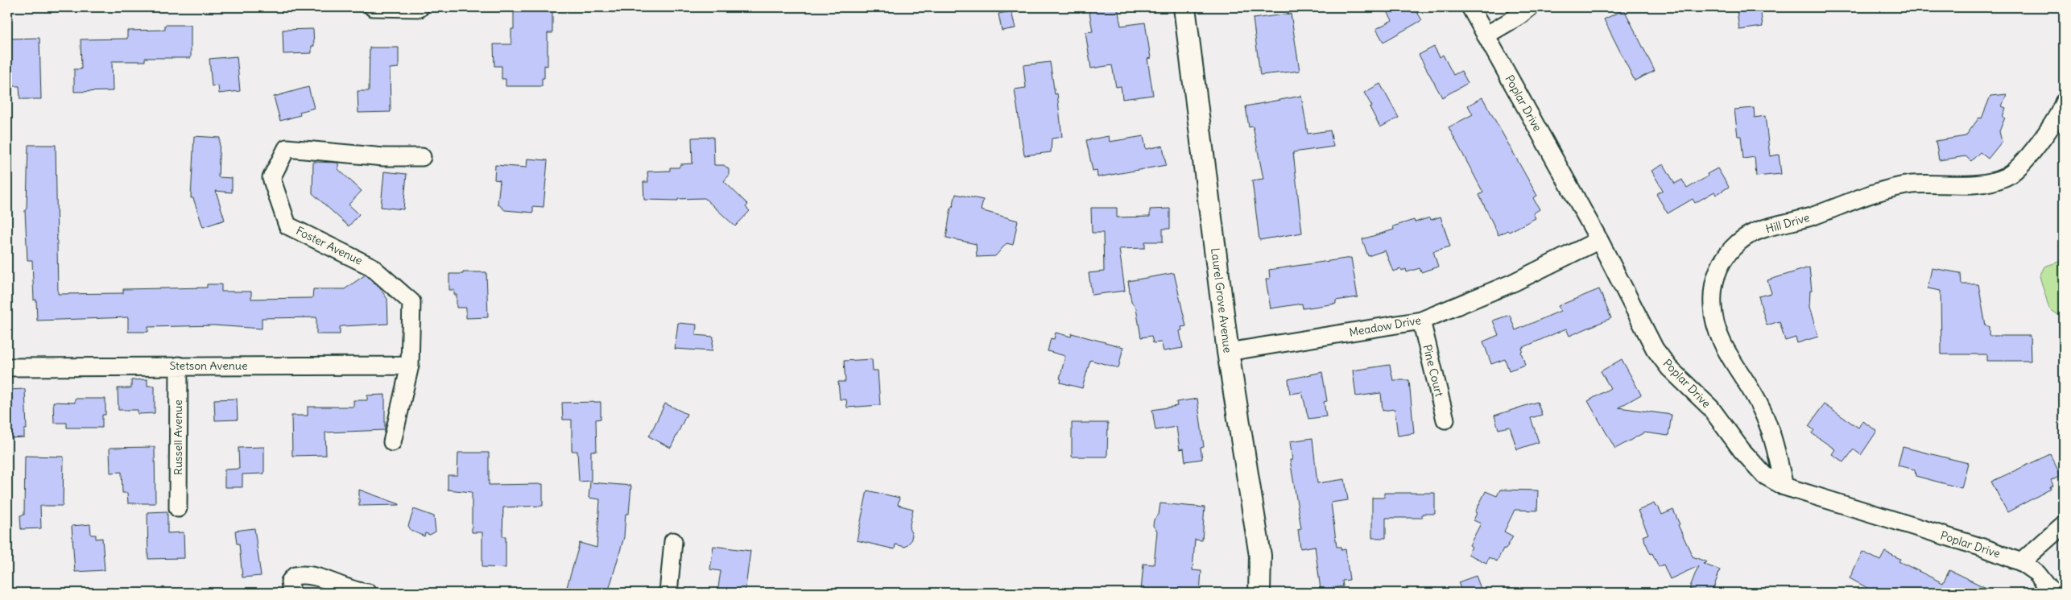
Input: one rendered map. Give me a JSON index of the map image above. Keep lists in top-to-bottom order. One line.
{"streets":{"street":["Poplar Drive","Hill Drive","Foster Avenue","Laurel Grove Avenue","Meadow Drive","Stetson Avenue","Pine Court","Russell Avenue"]},"crossings":[["Poplar Drive","Hill Drive"],["Poplar Drive","Meadow Drive"],["Foster Avenue","Stetson Avenue"],["Laurel Grove Avenue","Meadow Drive"],["Meadow Drive","Pine Court"],["Stetson Avenue","Russell Avenue"]]}
